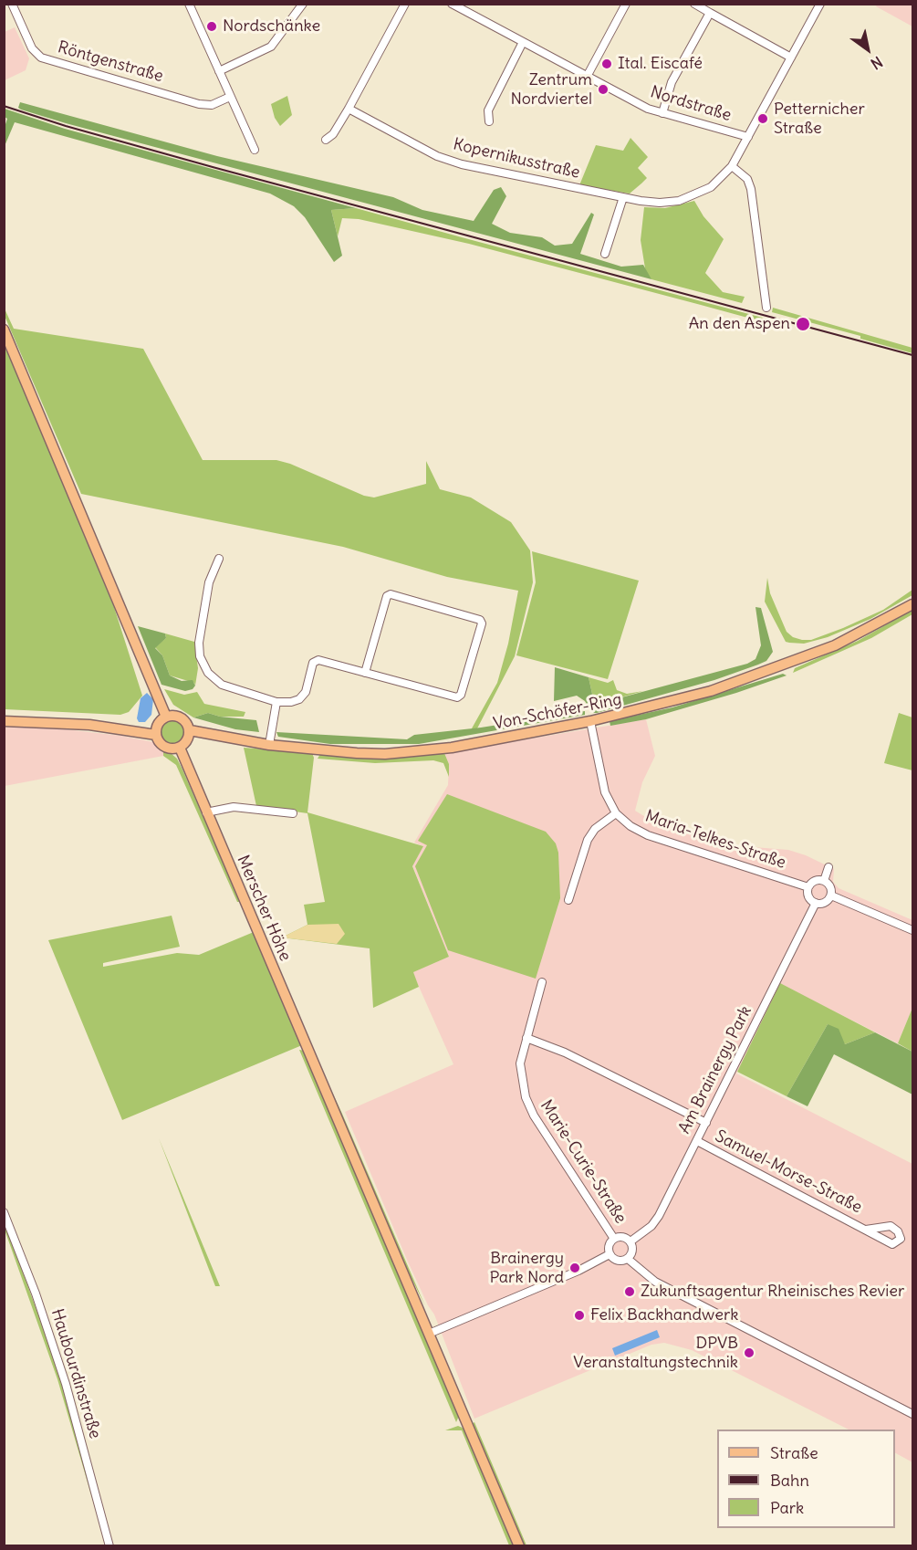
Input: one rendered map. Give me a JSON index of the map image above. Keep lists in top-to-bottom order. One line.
{"streets":{"main road":["Von-Schöfer-Ring","Merscher Höhe"],"street":["Röntgenstraße","Nordstraße","Kopernikusstraße","Maria-Telkes-Straße","Am Brainergy Park","Marie-Curie-Straße","Samuel-Morse-Straße","Haubourdinstraße"]},"crossings":[["Nordstraße","Kopernikusstraße"],["Von-Schöfer-Ring","Maria-Telkes-Straße"],["Von-Schöfer-Ring","Merscher Höhe"],["Maria-Telkes-Straße","Am Brainergy Park"],["Am Brainergy Park","Marie-Curie-Straße"],["Am Brainergy Park","Samuel-Morse-Straße"]],"places":["Nordschänke","Ital. Eiscafé","Zentrum Nordviertel","Petternicher Straße","An den Aspen","Brainergy Park Nord","Zukunftsagentur Rheinisches Revier","Felix Backhandwerk","DPVB Veranstaltungstechnik"],"legend":["Straße","Bahn","Park"],"north":"bottom right"}
